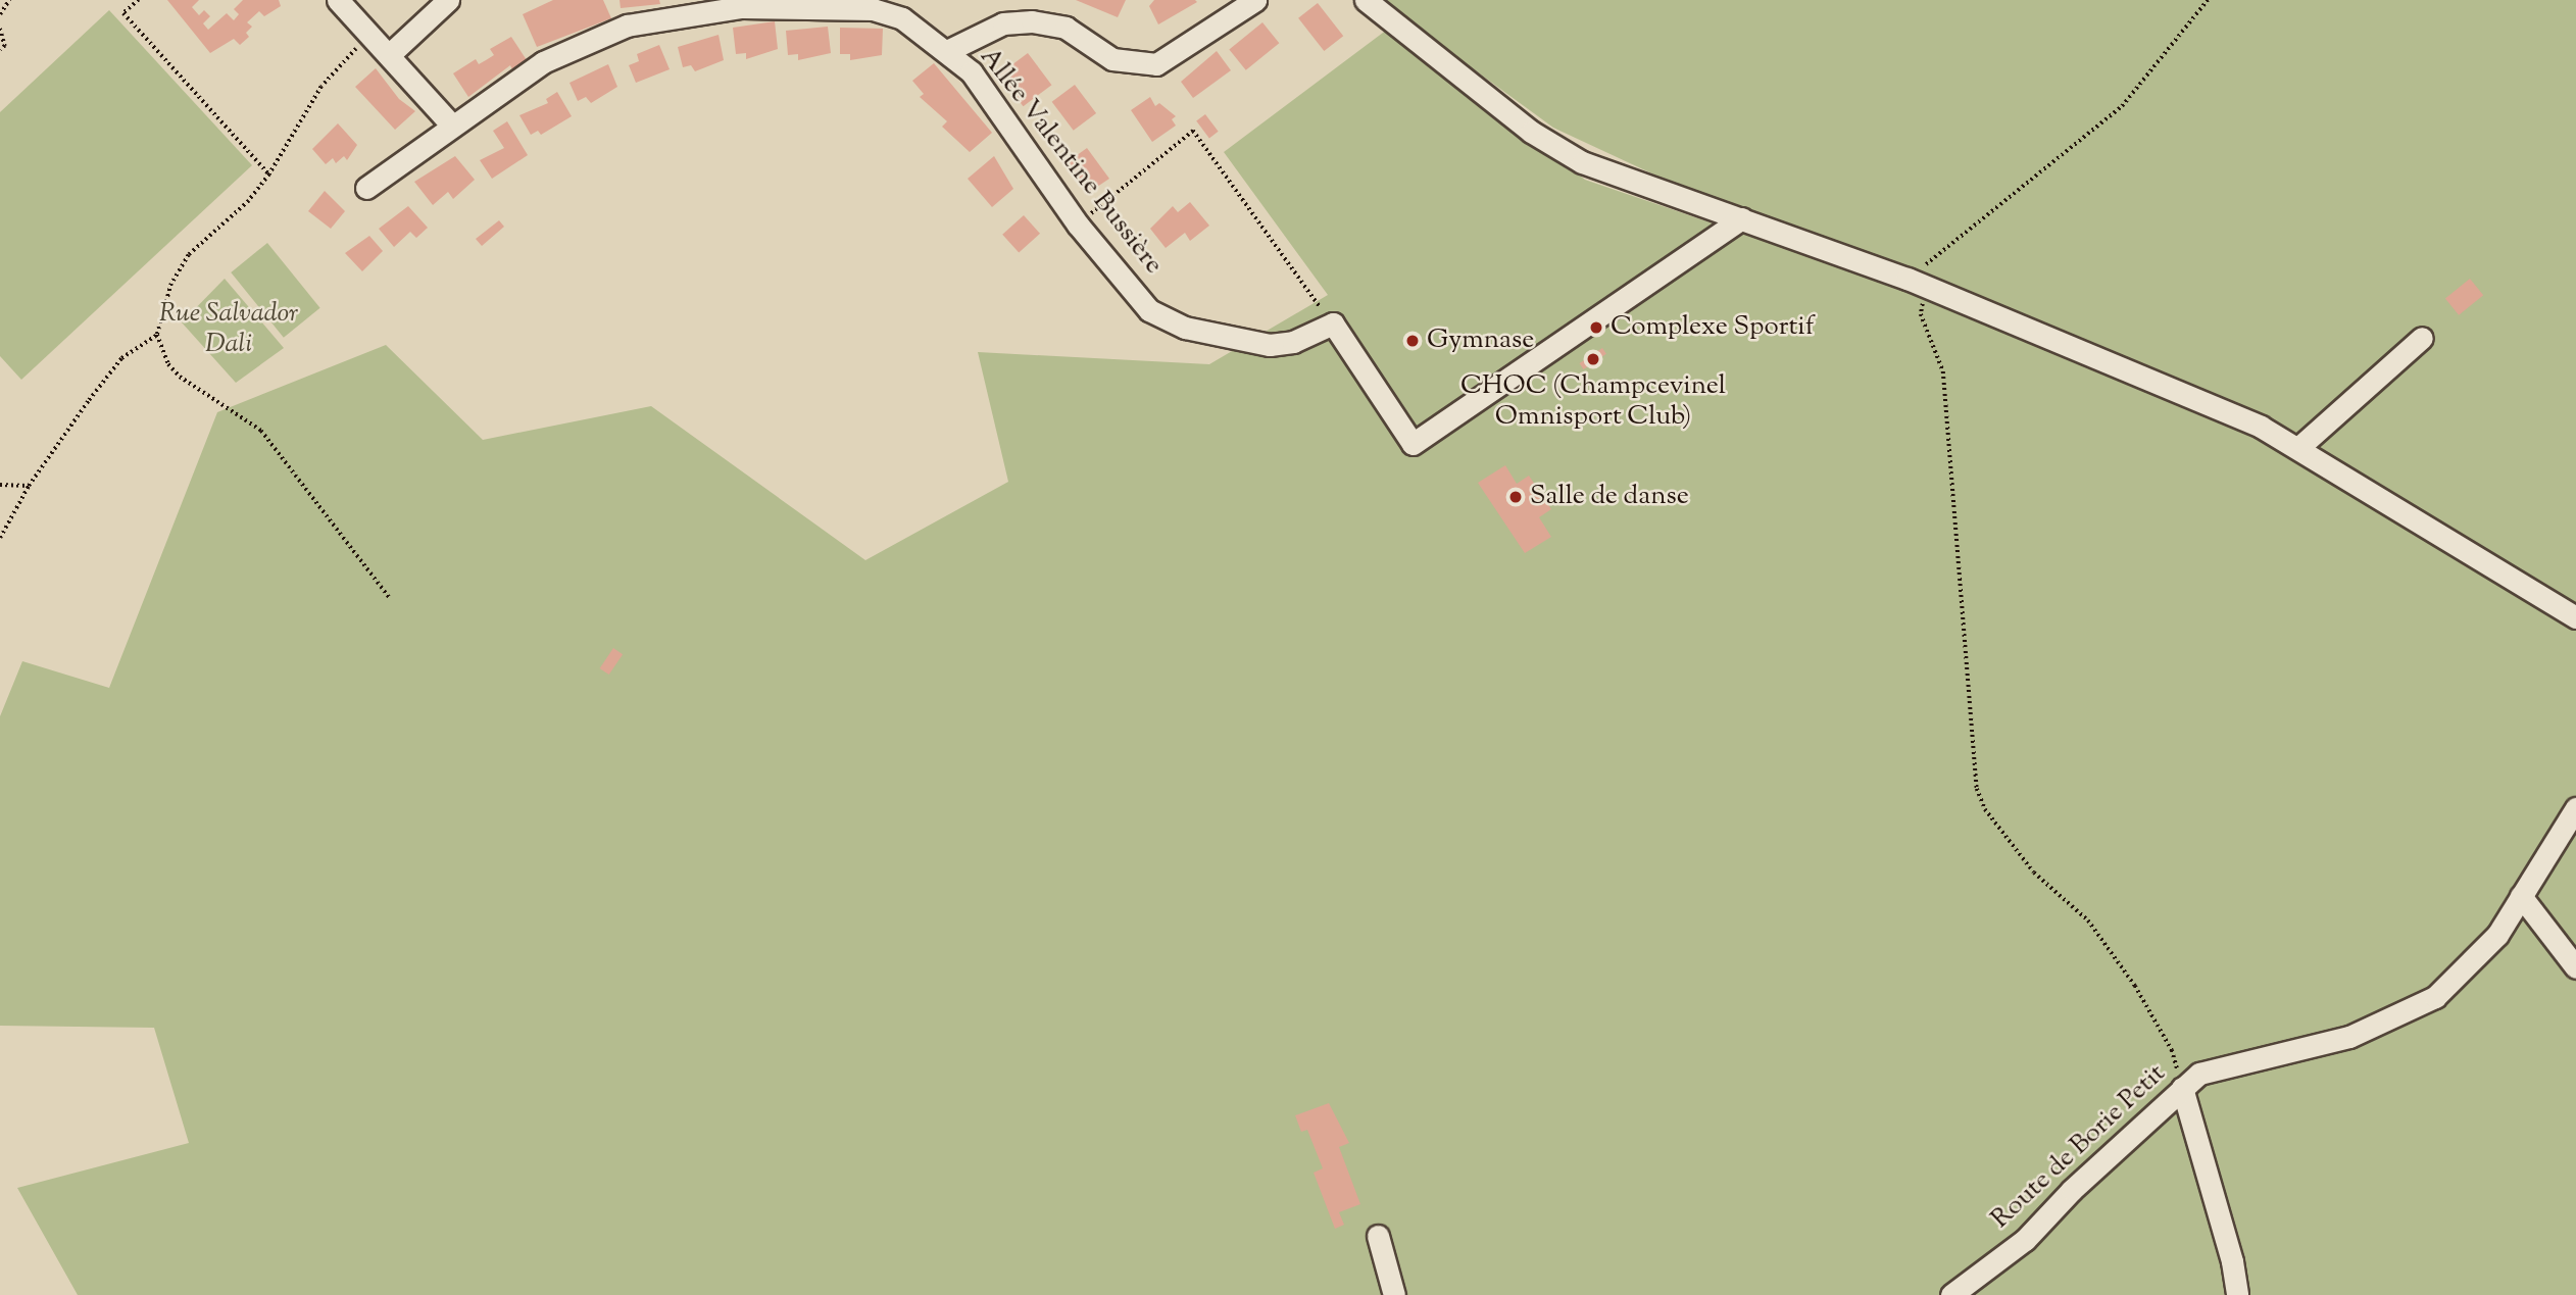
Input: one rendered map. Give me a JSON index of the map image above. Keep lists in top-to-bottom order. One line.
{"streets":{"street":["Allée Valentine Bussière","Route de Borie Petit"]},"parks":["Rue Salvador Dali"],"places":["Complexe Sportif","Gymnase","CHOC (Champcevinel Omnisport Club)","Salle de danse"]}
